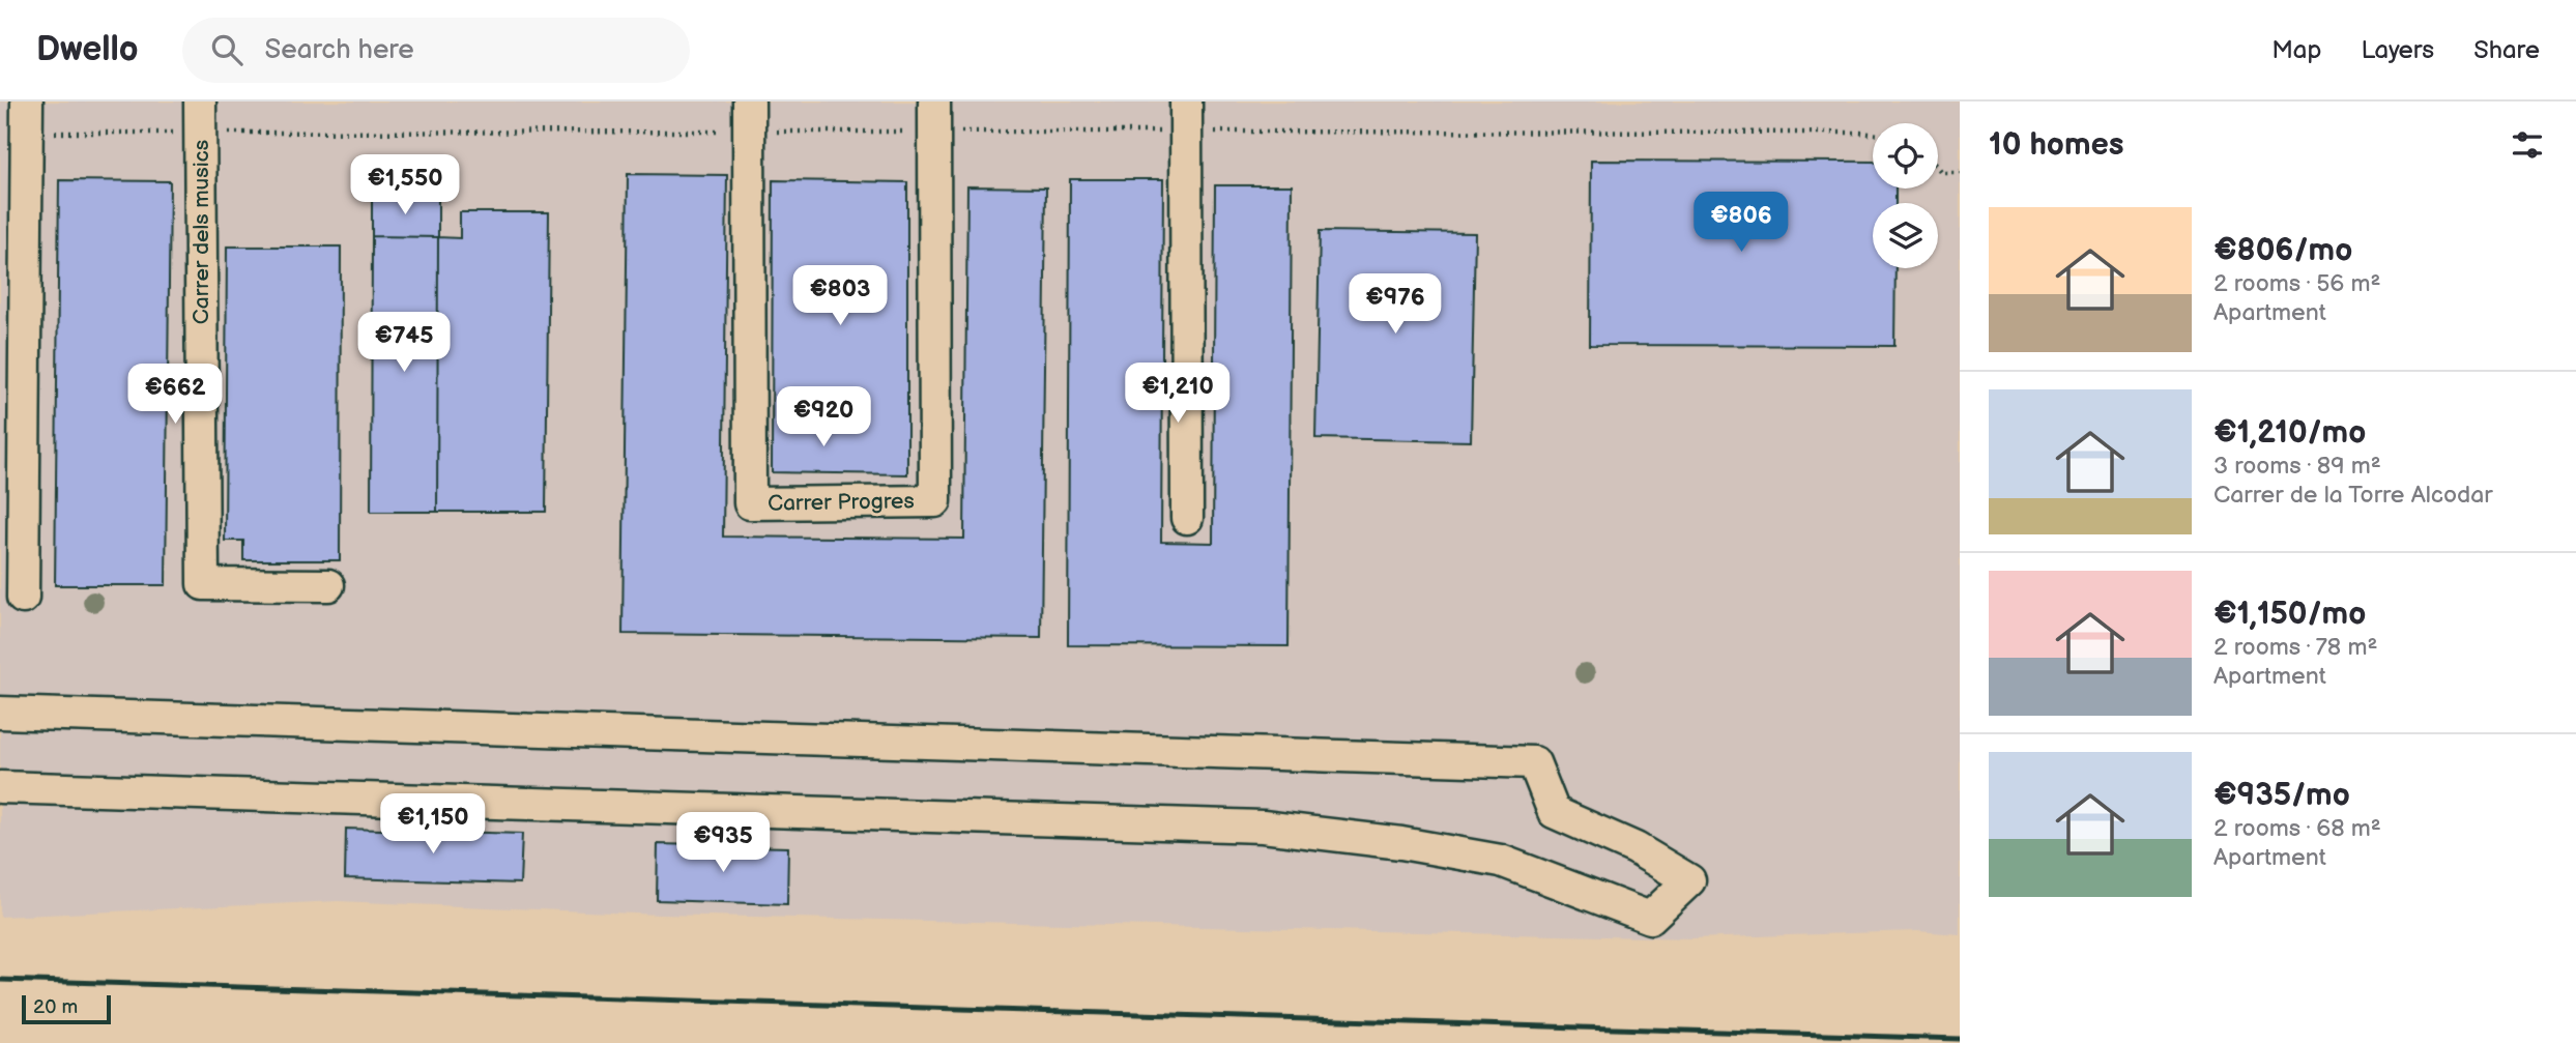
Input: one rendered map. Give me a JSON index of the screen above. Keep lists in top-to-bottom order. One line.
{"streets":{"street":["Carrer dels musics","Carrer Progres"]},"scale_bar":"20 m","page":{"header":"Dwello","search":"Search here","nav":["Map","Layers","Share"],"heading":"10 homes","price":["€1,550","€806","€803","€976","€745","€1,210","€662","€920","€1,150","€935"],"list":[{"name":"€806/mo","note":"2 rooms · 56 m² · Apartment"},{"name":"€1,210/mo","note":"3 rooms · 89 m² · Carrer de la Torre Alcodar"},{"name":"€1,150/mo","note":"2 rooms · 78 m² · Apartment"},{"name":"€935/mo","note":"2 rooms · 68 m² · Apartment"}],"scale":"20 m"}}
